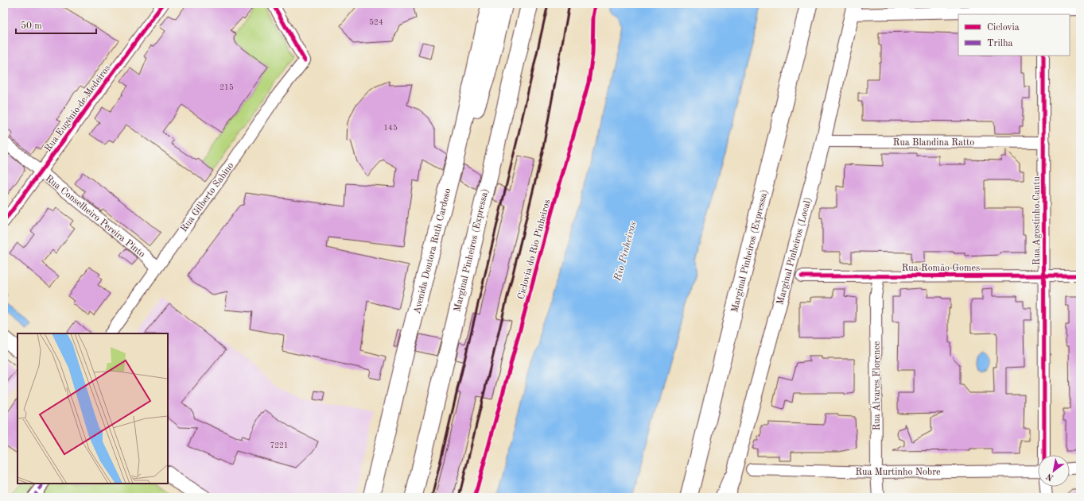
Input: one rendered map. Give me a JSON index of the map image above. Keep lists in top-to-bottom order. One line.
{"streets":{"highway":["Marginal Pinheiros (Expressa)","Avenida Doutora Ruth Cardoso"],"main road":["Marginal Pinheiros (Local)"],"street":["Rua Eugênio de Medeiros","Rua Blandina Ratto","Rua Gilberto Sabino","Rua Conselheiro Pereira Pinto","Rua Agostinho Cantu","Rua Romão Gomes","Rua Álvares Florence","Rua Murtinho Nobre"],"cycle path":["Ciclovia do Rio Pinheiros"]},"crossings":[["Rua Eugênio de Medeiros","Rua Conselheiro Pereira Pinto"],["Rua Blandina Ratto","Rua Agostinho Cantu"],["Rua Blandina Ratto","Marginal Pinheiros (Local)"],["Rua Gilberto Sabino","Rua Conselheiro Pereira Pinto"],["Rua Agostinho Cantu","Rua Romão Gomes"],["Rua Romão Gomes","Rua Álvares Florence"],["Rua Álvares Florence","Rua Murtinho Nobre"]],"water":["Rio Pinheiros"],"house_numbers":["524","215","145","7221"],"legend":["Ciclovia","Trilha"],"scale_bar":"50 m","north":"bottom left"}
